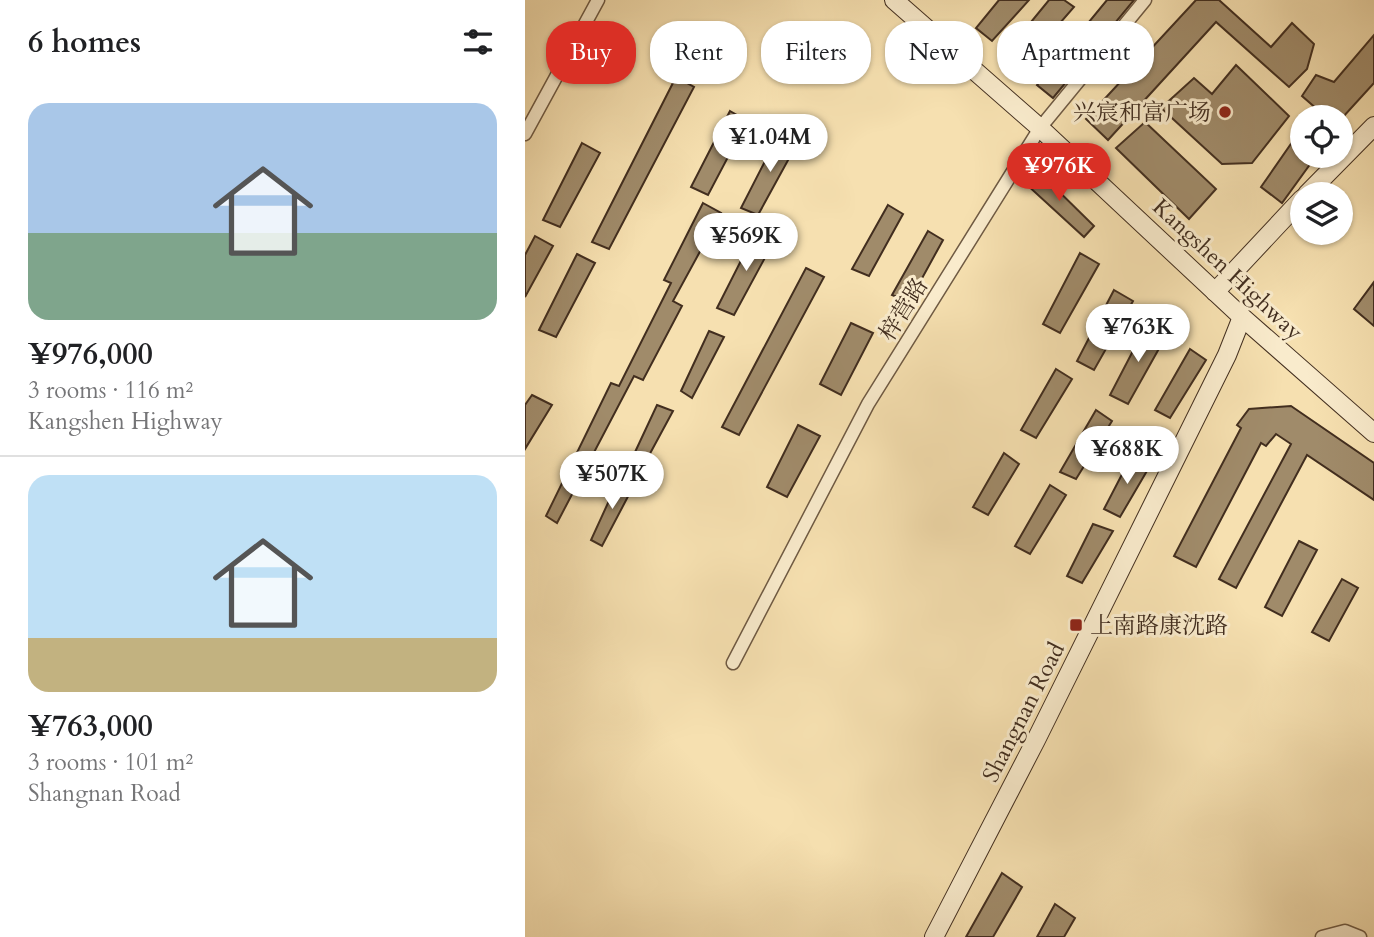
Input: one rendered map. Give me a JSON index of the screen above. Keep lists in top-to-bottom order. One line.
{"streets":{"street":["Kangshen Highway","梓营路","Shangnan Road"]},"crossings":[["Kangshen Highway","梓营路"],["Kangshen Highway","Shangnan Road"]],"places":{"other":["兴宸和富广场"],"transit":["上南路康沈路"]},"page":{"heading":"6 homes","chip":["Buy","Rent","Filters","New","Apartment"],"list":[{"name":"¥976,000","note":"3 rooms · 116 m² · Kangshen Highway"},{"name":"¥763,000","note":"3 rooms · 101 m² · Shangnan Road"}],"price":["¥1.04M","¥976K","¥569K","¥763K","¥688K","¥507K"]}}
